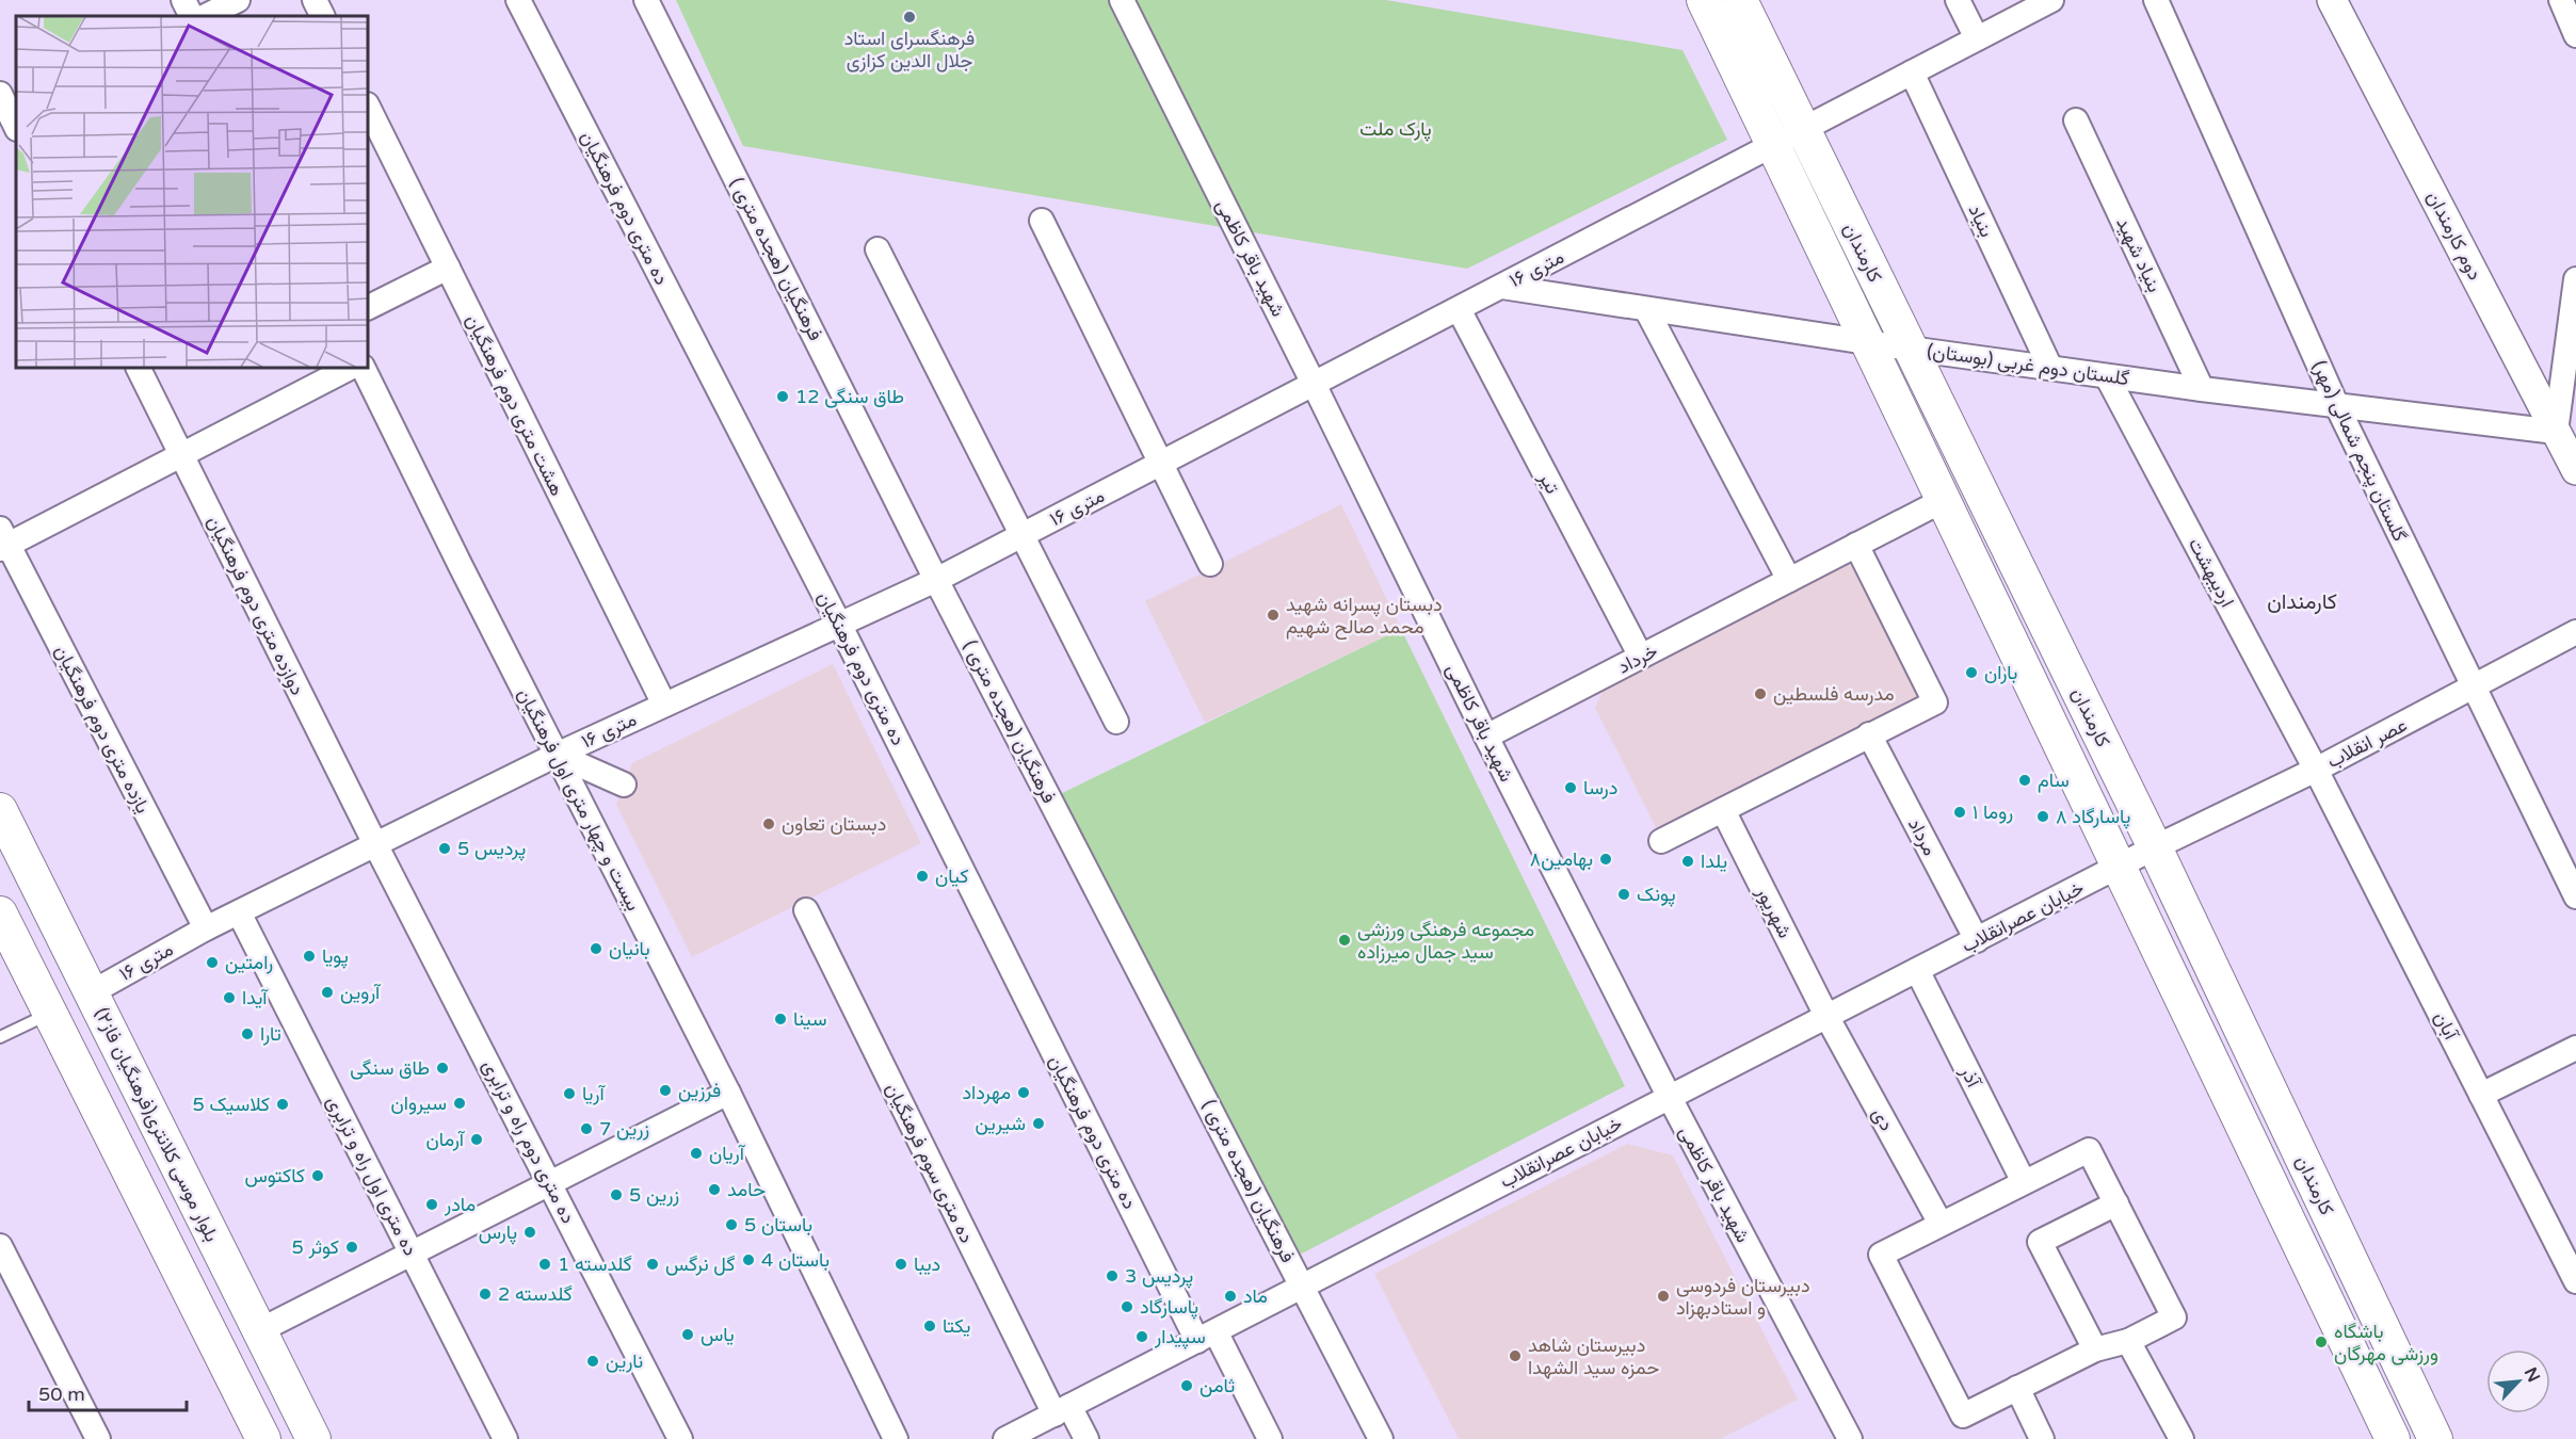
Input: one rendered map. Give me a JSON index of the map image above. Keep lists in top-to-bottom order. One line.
{"streets":{"main road":["کارمندان","بلوار موسی کلانتری(فرهنگیان فاز۲)"],"street":["ده متری دوم فرهنگیان","بنیاد","دوم کارمندان","بنیاد شهید","شهید باقر کاظمی","فرهنگیان (هجده متری )","۱۶ متری","گلستان دوم غربی (بوستان)","هشت متری دوم فرهنگیان","گلستان پنجم شمالی (مهر)","تیر","اردیبهشت","دوازده متری دوم فرهنگیان","خرداد","یازده متری دوم فرهنگیان","عصر انقلاب","بیست و چهار متری اول فرهنگیان","مرداد","شهریور","خیابان عصرانقلاب","آبان","آذر","دی","ده متری دوم راه و ترابری","ده متری سوم فرهنگیان","ده متری اول راه و ترابری"]},"crossings":[["ده متری دوم فرهنگیان","۱۶ متری"],["ده متری دوم فرهنگیان","خیابان عصرانقلاب"],["بنیاد","۱۶ متری"],["بنیاد","گلستان دوم غربی (بوستان)"],["دوم کارمندان","گلستان دوم غربی (بوستان)"],["کارمندان","۱۶ متری"],["کارمندان","گلستان دوم غربی (بوستان)"],["کارمندان","خرداد"],["کارمندان","عصر انقلاب"],["کارمندان","خیابان عصرانقلاب"],["بنیاد شهید","گلستان دوم غربی (بوستان)"],["شهید باقر کاظمی","۱۶ متری"],["شهید باقر کاظمی","خرداد"],["شهید باقر کاظمی","خیابان عصرانقلاب"],["فرهنگیان (هجده متری )","۱۶ متری"],["فرهنگیان (هجده متری )","خیابان عصرانقلاب"],["۱۶ متری","گلستان دوم غربی (بوستان)"],["۱۶ متری","هشت متری دوم فرهنگیان"],["۱۶ متری","تیر"],["۱۶ متری","دوازده متری دوم فرهنگیان"],["۱۶ متری","یازده متری دوم فرهنگیان"],["۱۶ متری","بیست و چهار متری اول فرهنگیان"],["۱۶ متری","بلوار موسی کلانتری(فرهنگیان فاز۲)"],["۱۶ متری","ده متری دوم راه و ترابری"],["۱۶ متری","ده متری اول راه و ترابری"],["گلستان دوم غربی (بوستان)","گلستان پنجم شمالی (مهر)"],["گلستان دوم غربی (بوستان)","اردیبهشت"],["گلستان پنجم شمالی (مهر)","عصر انقلاب"],["تیر","خرداد"],["اردیبهشت","عصر انقلاب"],["اردیبهشت","آبان"],["دوازده متری دوم فرهنگیان","ده متری دوم راه و ترابری"],["عصر انقلاب","خیابان عصرانقلاب"],["عصر انقلاب","آبان"],["مرداد","خیابان عصرانقلاب"],["شهریور","خیابان عصرانقلاب"],["شهریور","دی"],["خیابان عصرانقلاب","آذر"],["خیابان عصرانقلاب","دی"],["خیابان عصرانقلاب","ده متری سوم فرهنگیان"]],"districts":["کارمندان"],"parks":["پارک ملت"],"places":["فرهنگسرای استاد جلال الدین کزازی","طاق سنگی 12","دبستان پسرانه شهید محمد صالح شهیم","باران","مدرسه فلسطین","سام","درسا","روما ۱","پاسارگاد ۸","دبستان تعاون","پردیس 5","بهامین۸","یلدا","کیان","پونک","مجموعه فرهنگی ورزشی سید جمال میرزاده","بانیان","پویا","رامتین","آروین","آیدا","سینا","تارا","طاق سنگی","فرزین","مهرداد","آریا","سیروان","کلاسیک 5","شیرین","زرین 7","آرمان","آریان","کاکتوس","حامد","زرین 5","مادر","باستان 5","پارس","کوثر 5","باستان 4","گلدسته 1","گل نرگس","دیبا","پردیس 3","گلدسته 2","ماد","دبیرستان فردوسی و استادبهزاد","پاسارگاد","یکتا","یاس","سپیدار","باشگاه ورزشی مهرگان","دبیرستان شاهد حمزه سید الشهدا","نارین","ثامن"],"scale_bar":"50 m","north":"top right"}
